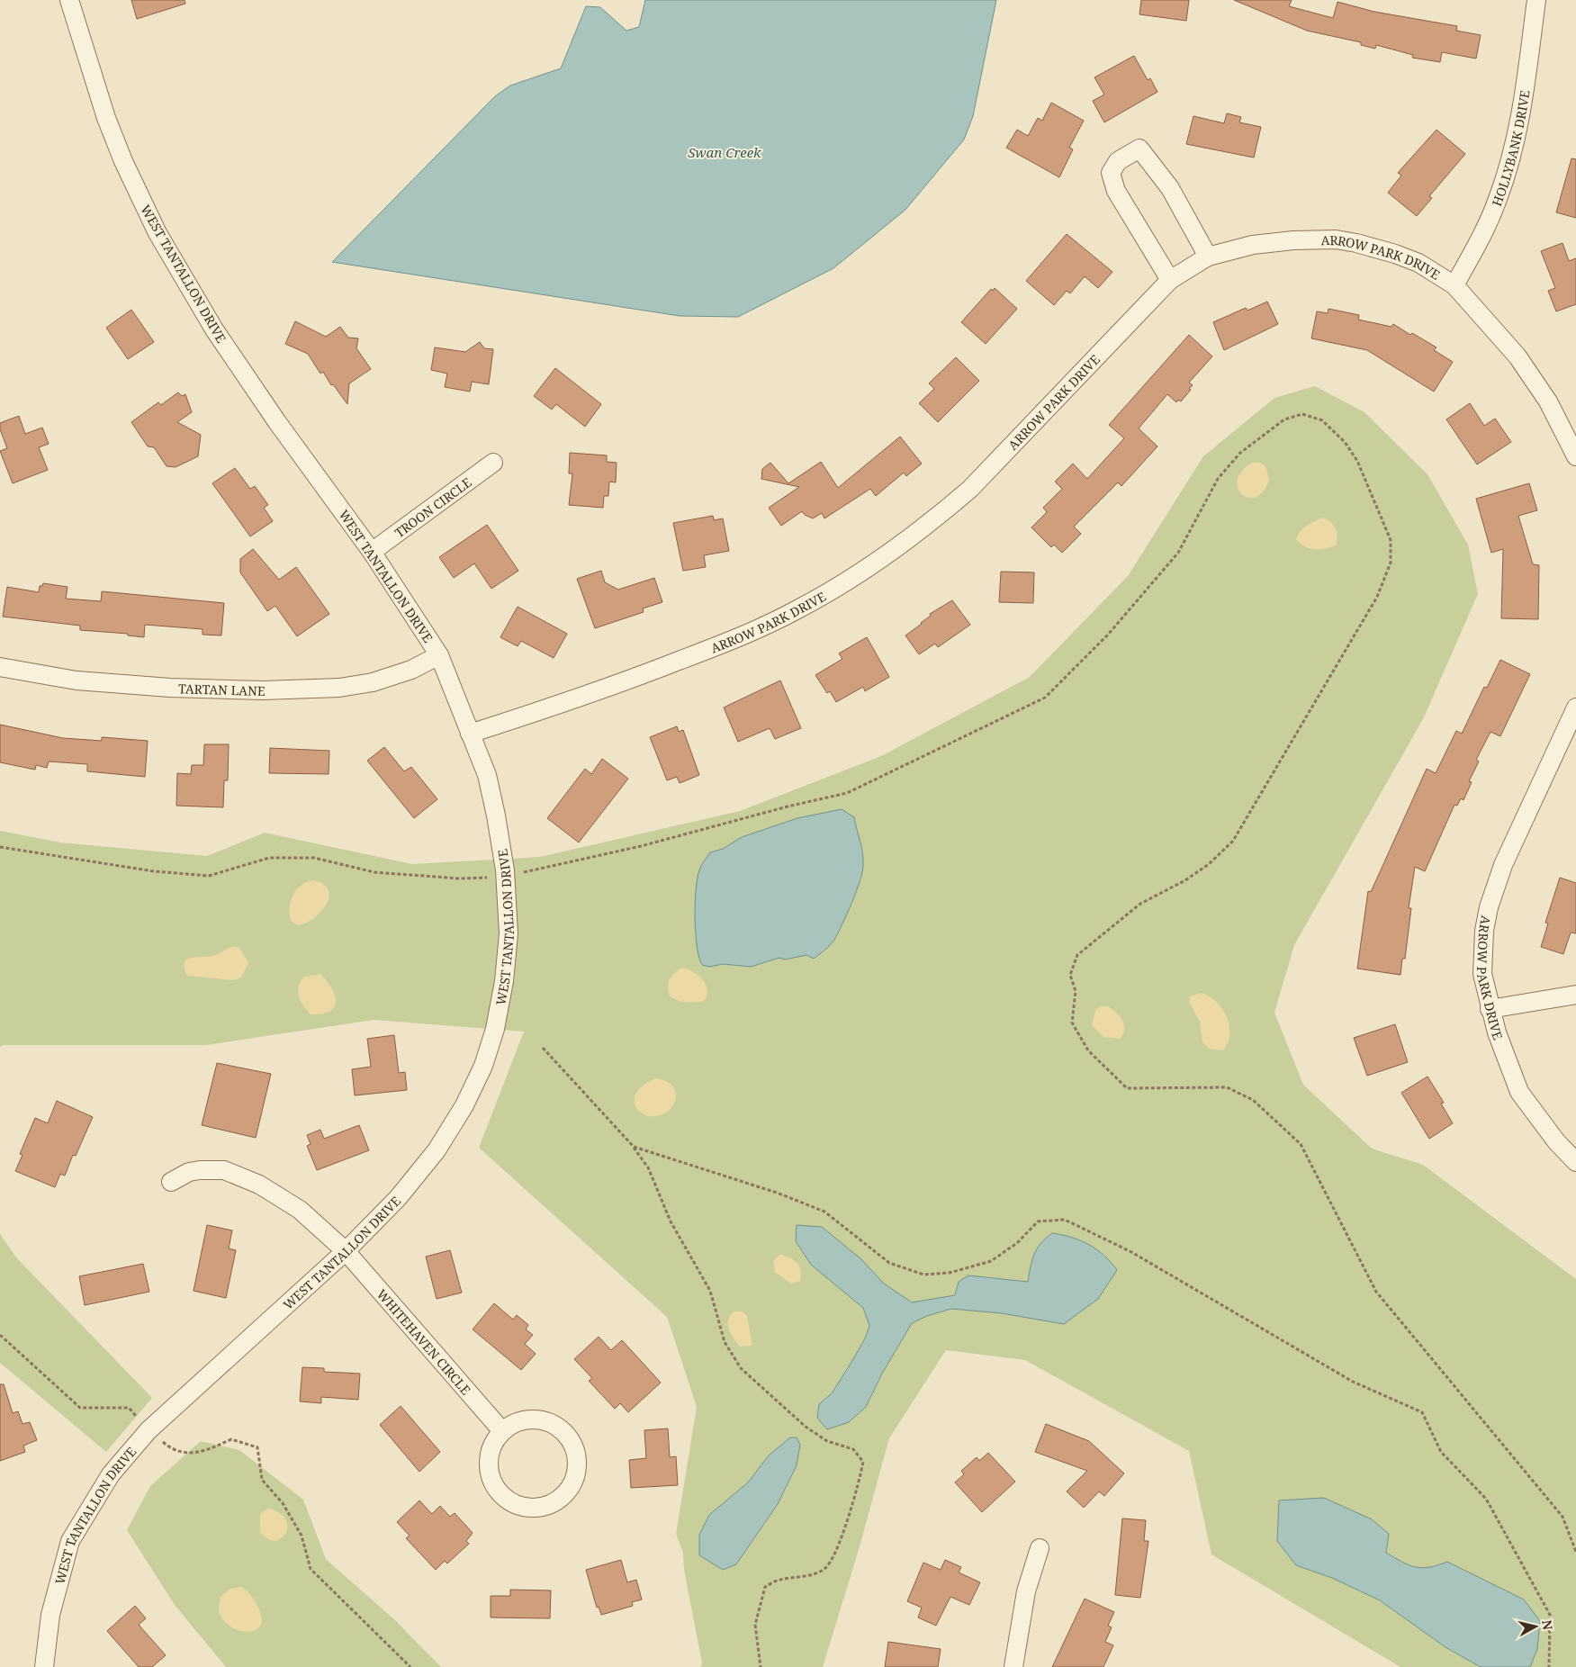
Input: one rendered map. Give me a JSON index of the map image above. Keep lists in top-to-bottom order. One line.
{"streets":{"street":["HOLLYBANK DRIVE","ARROW PARK DRIVE","WEST TANTALLON DRIVE","TROON CIRCLE","TARTAN LANE","WHITEHAVEN CIRCLE"]},"crossings":[["HOLLYBANK DRIVE","ARROW PARK DRIVE"],["ARROW PARK DRIVE","WEST TANTALLON DRIVE"],["WEST TANTALLON DRIVE","TROON CIRCLE"],["WEST TANTALLON DRIVE","TARTAN LANE"],["WEST TANTALLON DRIVE","WHITEHAVEN CIRCLE"]],"water":["Swan Creek"],"north":"right"}
